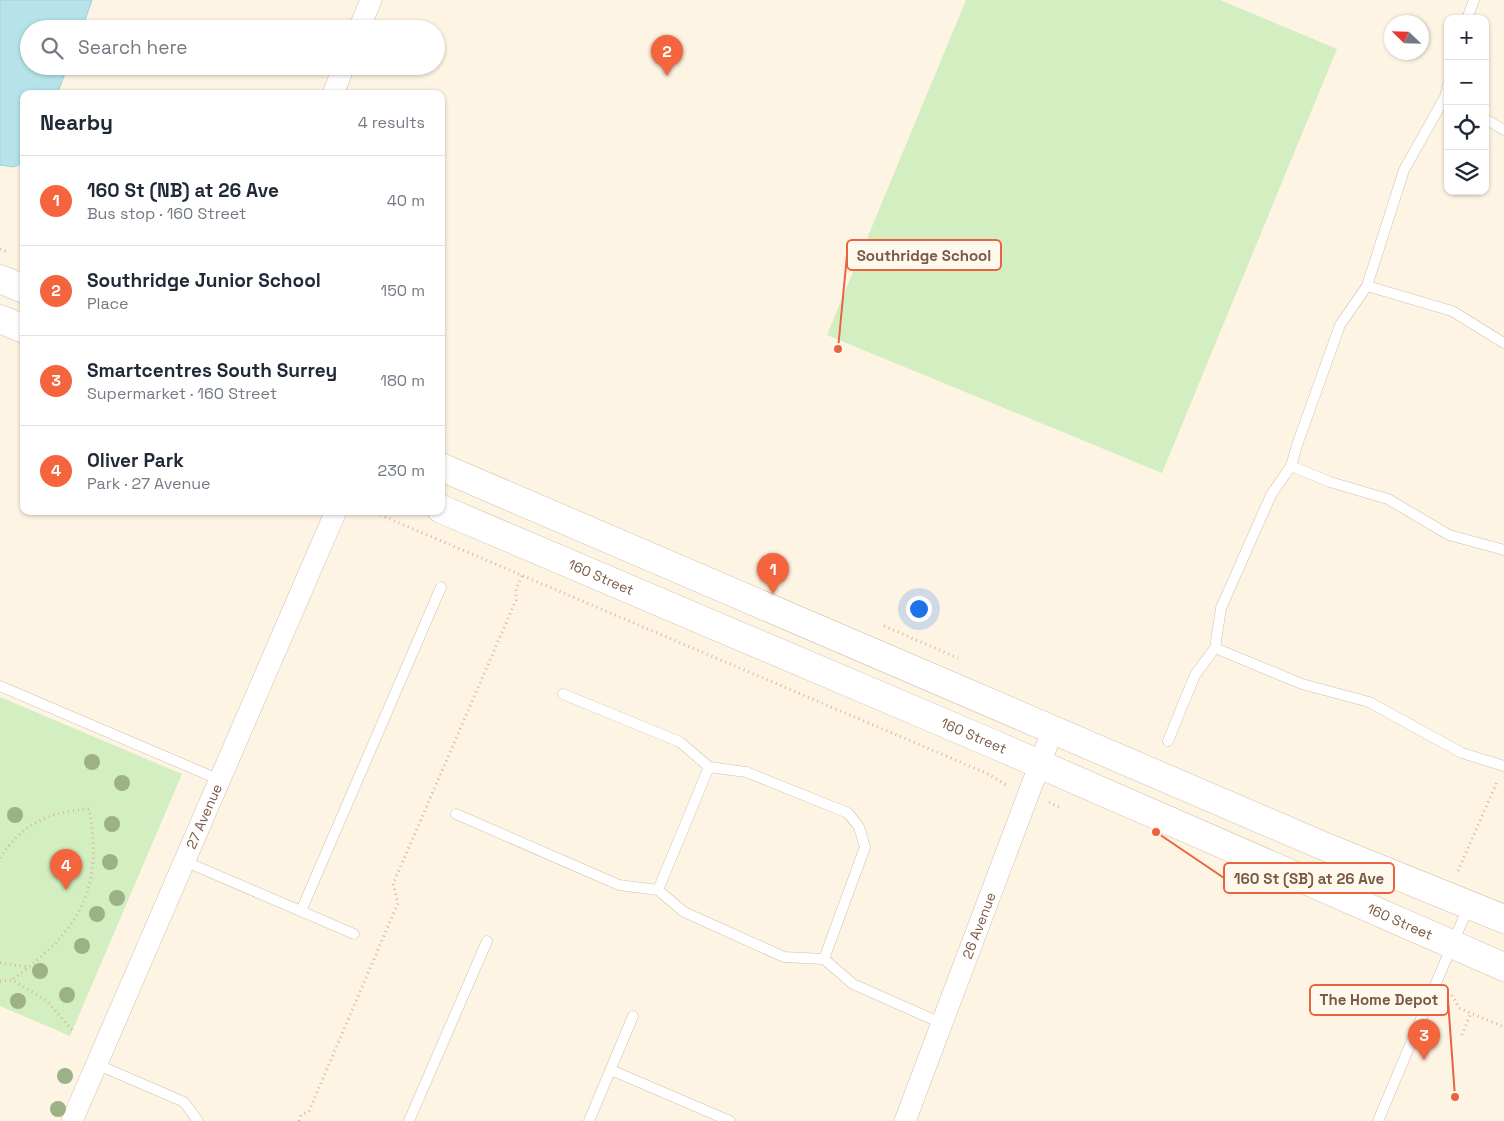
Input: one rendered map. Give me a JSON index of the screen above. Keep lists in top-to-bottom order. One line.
{"streets":{"main road":["160 Street"],"street":["27 Avenue","26 Avenue"]},"crossings":[["160 Street","26 Avenue"]],"places":["Southridge School","160 St (SB) at 26 Ave","The Home Depot"],"north":"top left","page":{"map_buttons":["+","−"],"search":"Search here","pins":["2","1","4","3"],"heading":["Nearby","4 results"],"list":[{"mark":"1","name":"160 St (NB) at 26 Ave","note":"Bus stop · 160 Street","value":"40 m"},{"mark":"2","name":"Southridge Junior School","note":"Place","value":"150 m"},{"mark":"3","name":"Smartcentres South Surrey","note":"Supermarket · 160 Street","value":"180 m"},{"mark":"4","name":"Oliver Park","note":"Park · 27 Avenue","value":"230 m"}]}}
